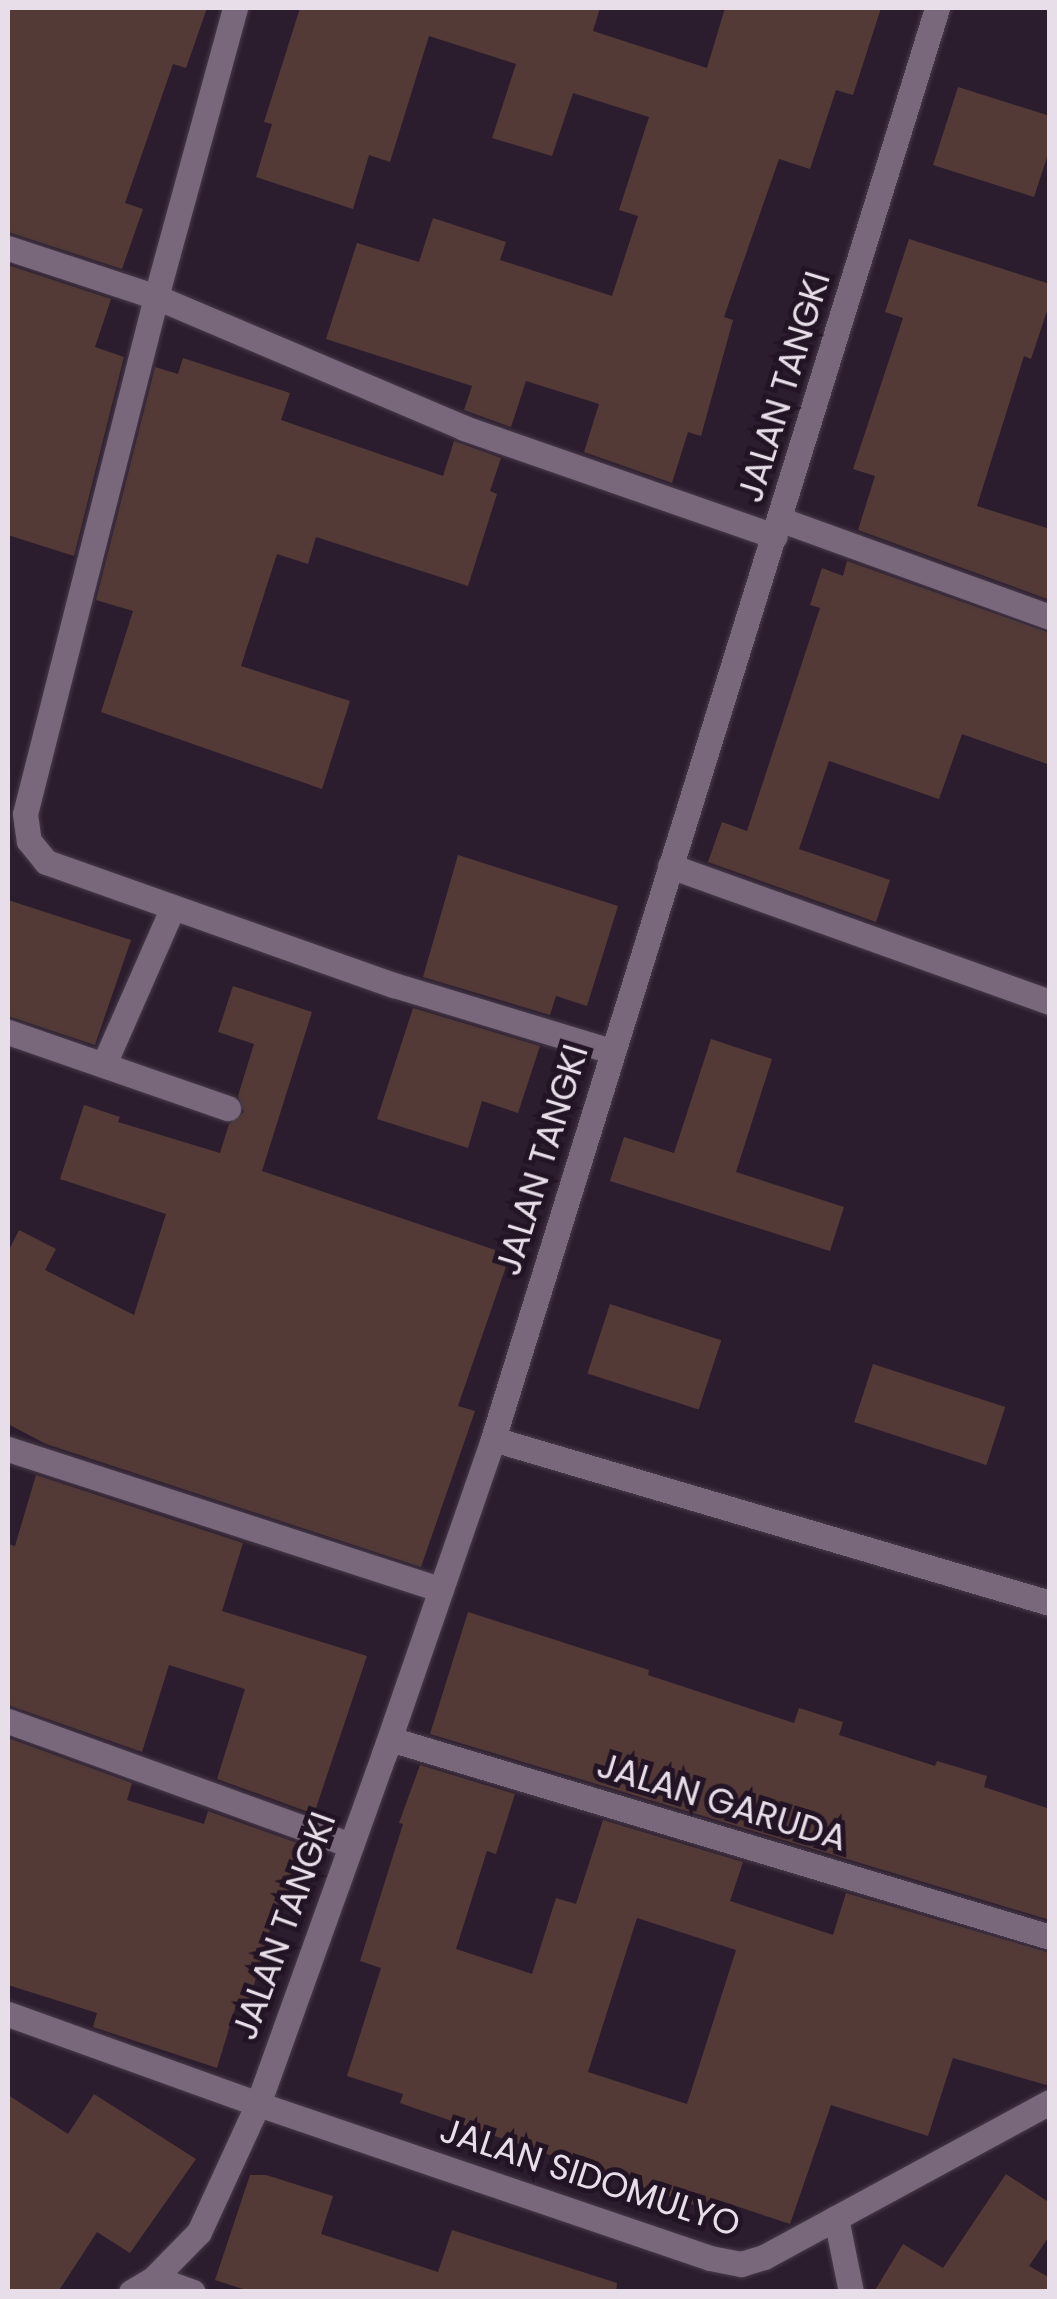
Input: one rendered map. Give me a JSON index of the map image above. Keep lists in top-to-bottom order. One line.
{"streets":{"street":["JALAN TANGKI","JALAN GARUDA","JALAN SIDOMULYO"]},"crossings":[["JALAN TANGKI","JALAN GARUDA"],["JALAN TANGKI","JALAN SIDOMULYO"]]}
